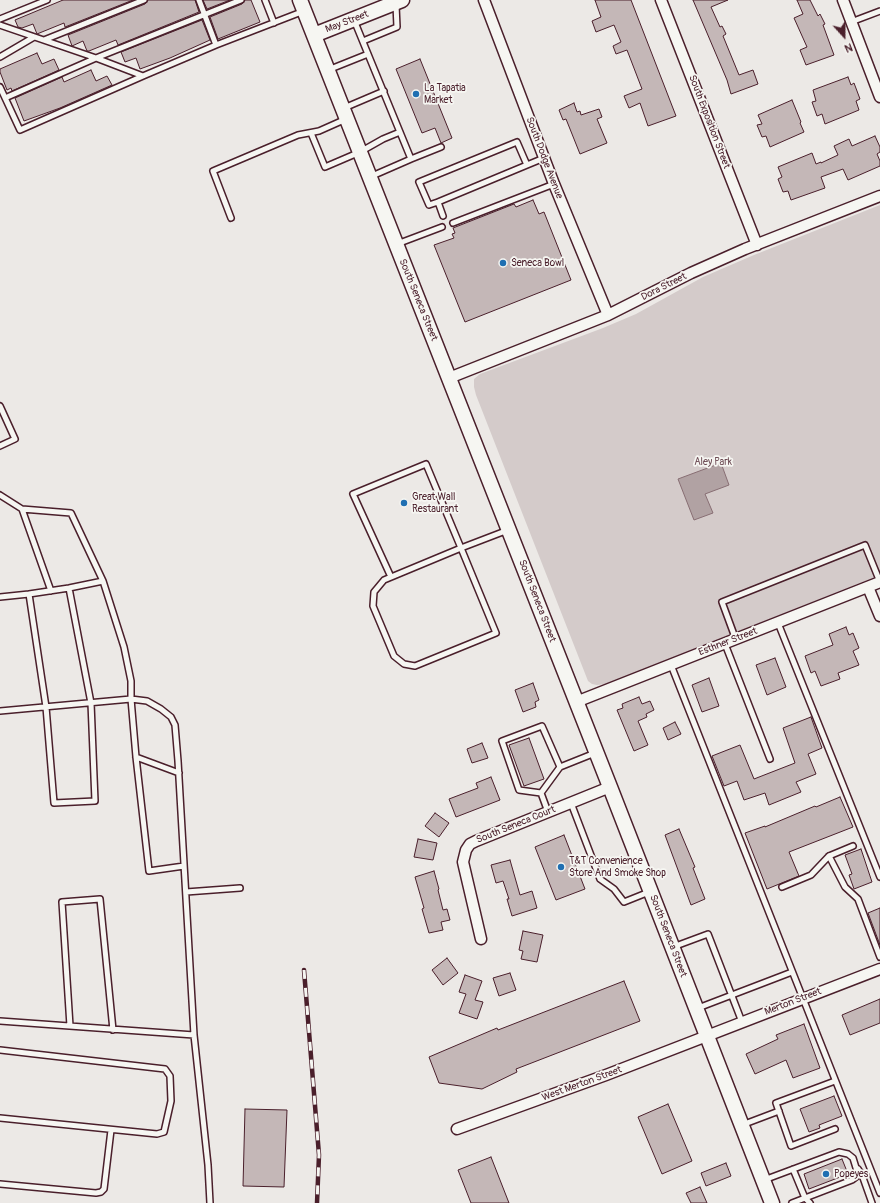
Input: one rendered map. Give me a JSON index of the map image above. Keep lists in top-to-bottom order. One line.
{"streets":{"street":["May Street","South Exposition Street","South Dodge Avenue","Dora Street","South Seneca Street","Esthner Street","South Seneca Court","Merton Street","West Merton Street"]},"crossings":[["May Street","South Seneca Street"],["South Exposition Street","Dora Street"],["South Dodge Avenue","Dora Street"],["Dora Street","South Seneca Street"],["South Seneca Street","Esthner Street"],["South Seneca Street","South Seneca Court"],["South Seneca Street","Merton Street"],["South Seneca Street","West Merton Street"],["Merton Street","West Merton Street"]],"parks":["Aley Park"],"places":["La Tapatia Market","Seneca Bowl","Great Wall Restaurant","T&T Convenience Store And Smoke Shop","Popeyes"],"north":"bottom"}
